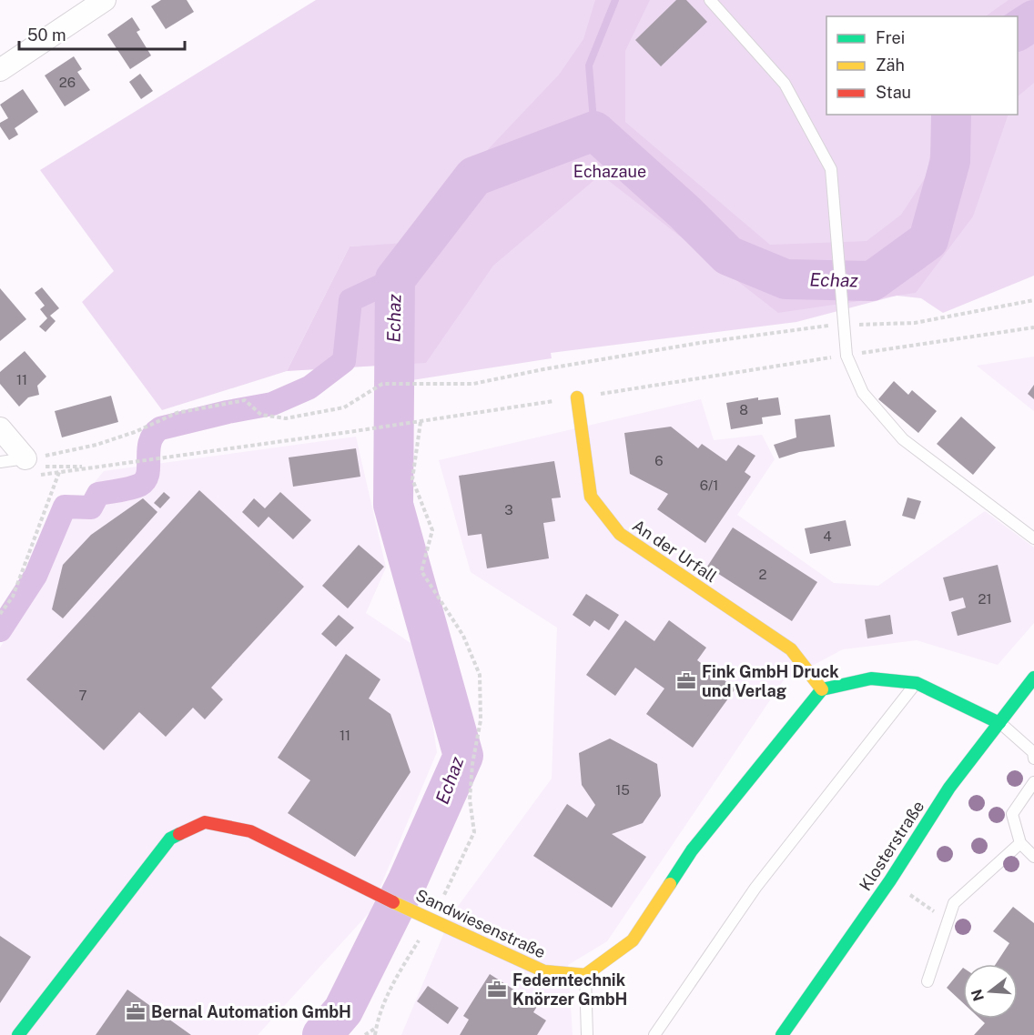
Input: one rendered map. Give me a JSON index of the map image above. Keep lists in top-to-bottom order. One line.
{"streets":{"street":["An der Urfall","Klosterstraße","Sandwiesenstraße"]},"water":["Echaz"],"parks":["Echazaue"],"places":{"office":["Fink GmbH Druck und Verlag","Federntechnik Knörzer GmbH","Bernal Automation GmbH"]},"house_numbers":["26","11","8","6","6/1","3","4","2","21","7","11","15"],"legend":["Frei","Zäh","Stau"],"scale_bar":"50 m","north":"left"}
